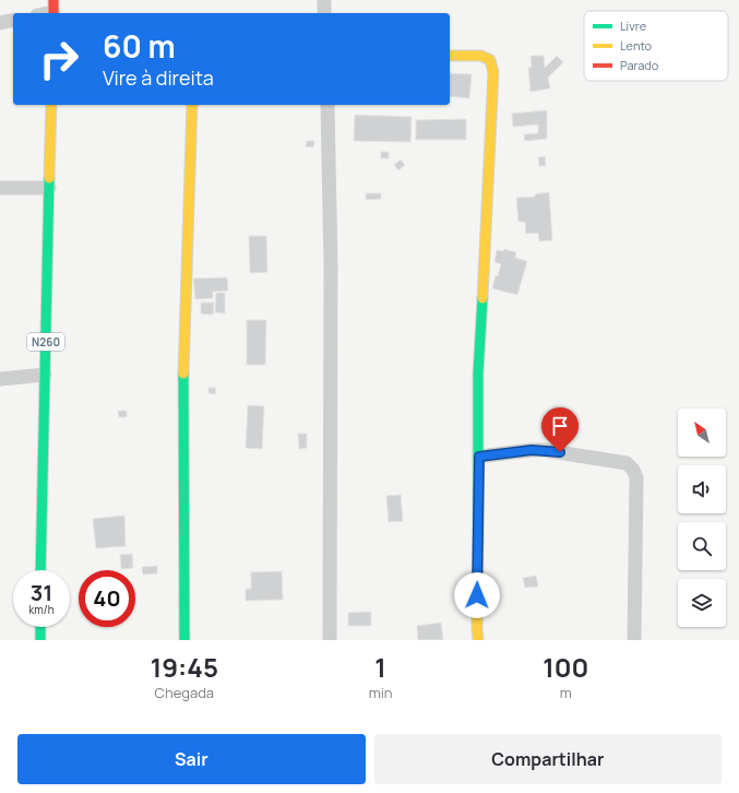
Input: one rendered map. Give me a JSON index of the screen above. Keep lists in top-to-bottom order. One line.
{"streets":{"street":["N260"]},"legend":["Livre","Lento","Parado"],"north":"top left","page":{"turn":["60 m","Vire à direita"],"speed":"31 km/h","limit":"40","eta":["19:45","Chegada","1","min","100","m"],"buttons":["Sair","Compartilhar"]}}
